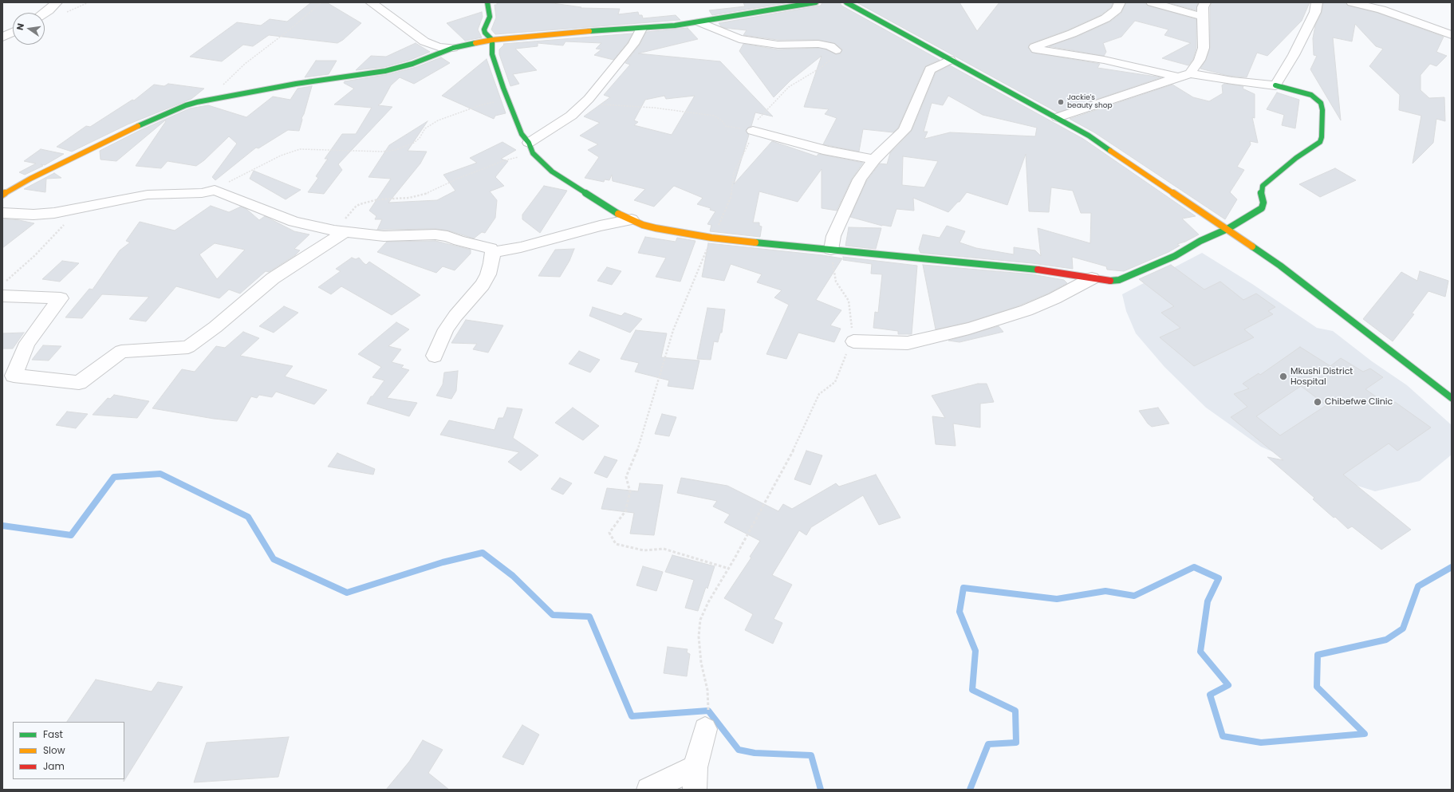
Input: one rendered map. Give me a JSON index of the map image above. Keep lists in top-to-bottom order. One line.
{"places":["Jackie's beauty shop","Mkushi District Hospital","Chibefwe Clinic"],"legend":["Fast","Slow","Jam"],"north":"left"}
